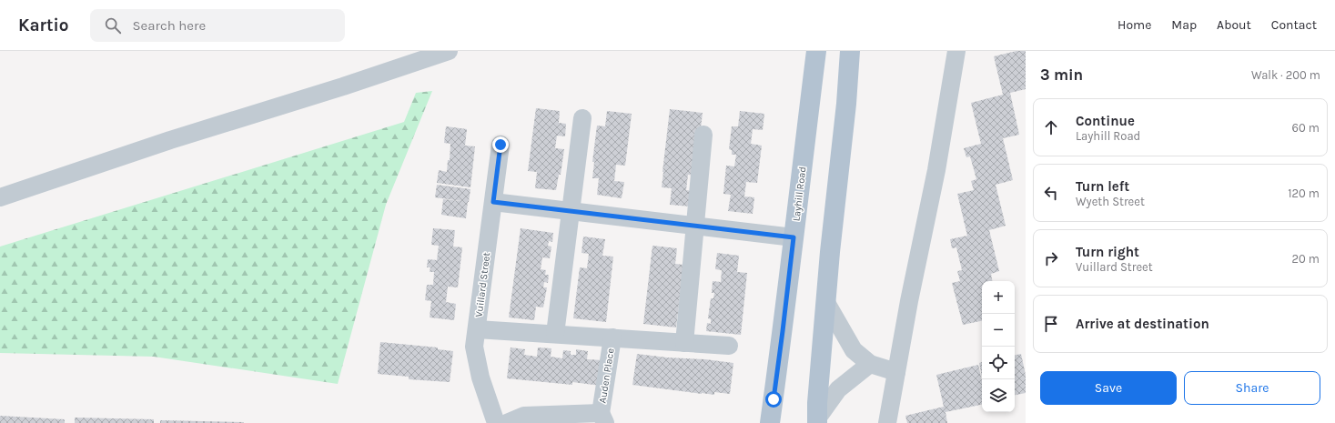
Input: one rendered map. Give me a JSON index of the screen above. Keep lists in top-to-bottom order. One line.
{"streets":{"main road":["Layhill Road"],"street":["Vuillard Street","Auden Place"]},"page":{"header":"Kartio","search":"Search here","nav":["Home","Map","About","Contact"],"heading":["3 min","Walk · 200 m"],"list":[["Continue","Layhill Road","60 m"],["Turn left","Wyeth Street","120 m"],["Turn right","Vuillard Street","20 m"],"Arrive at destination"],"map_buttons":["+","−"],"buttons":["Save","Share"]}}
